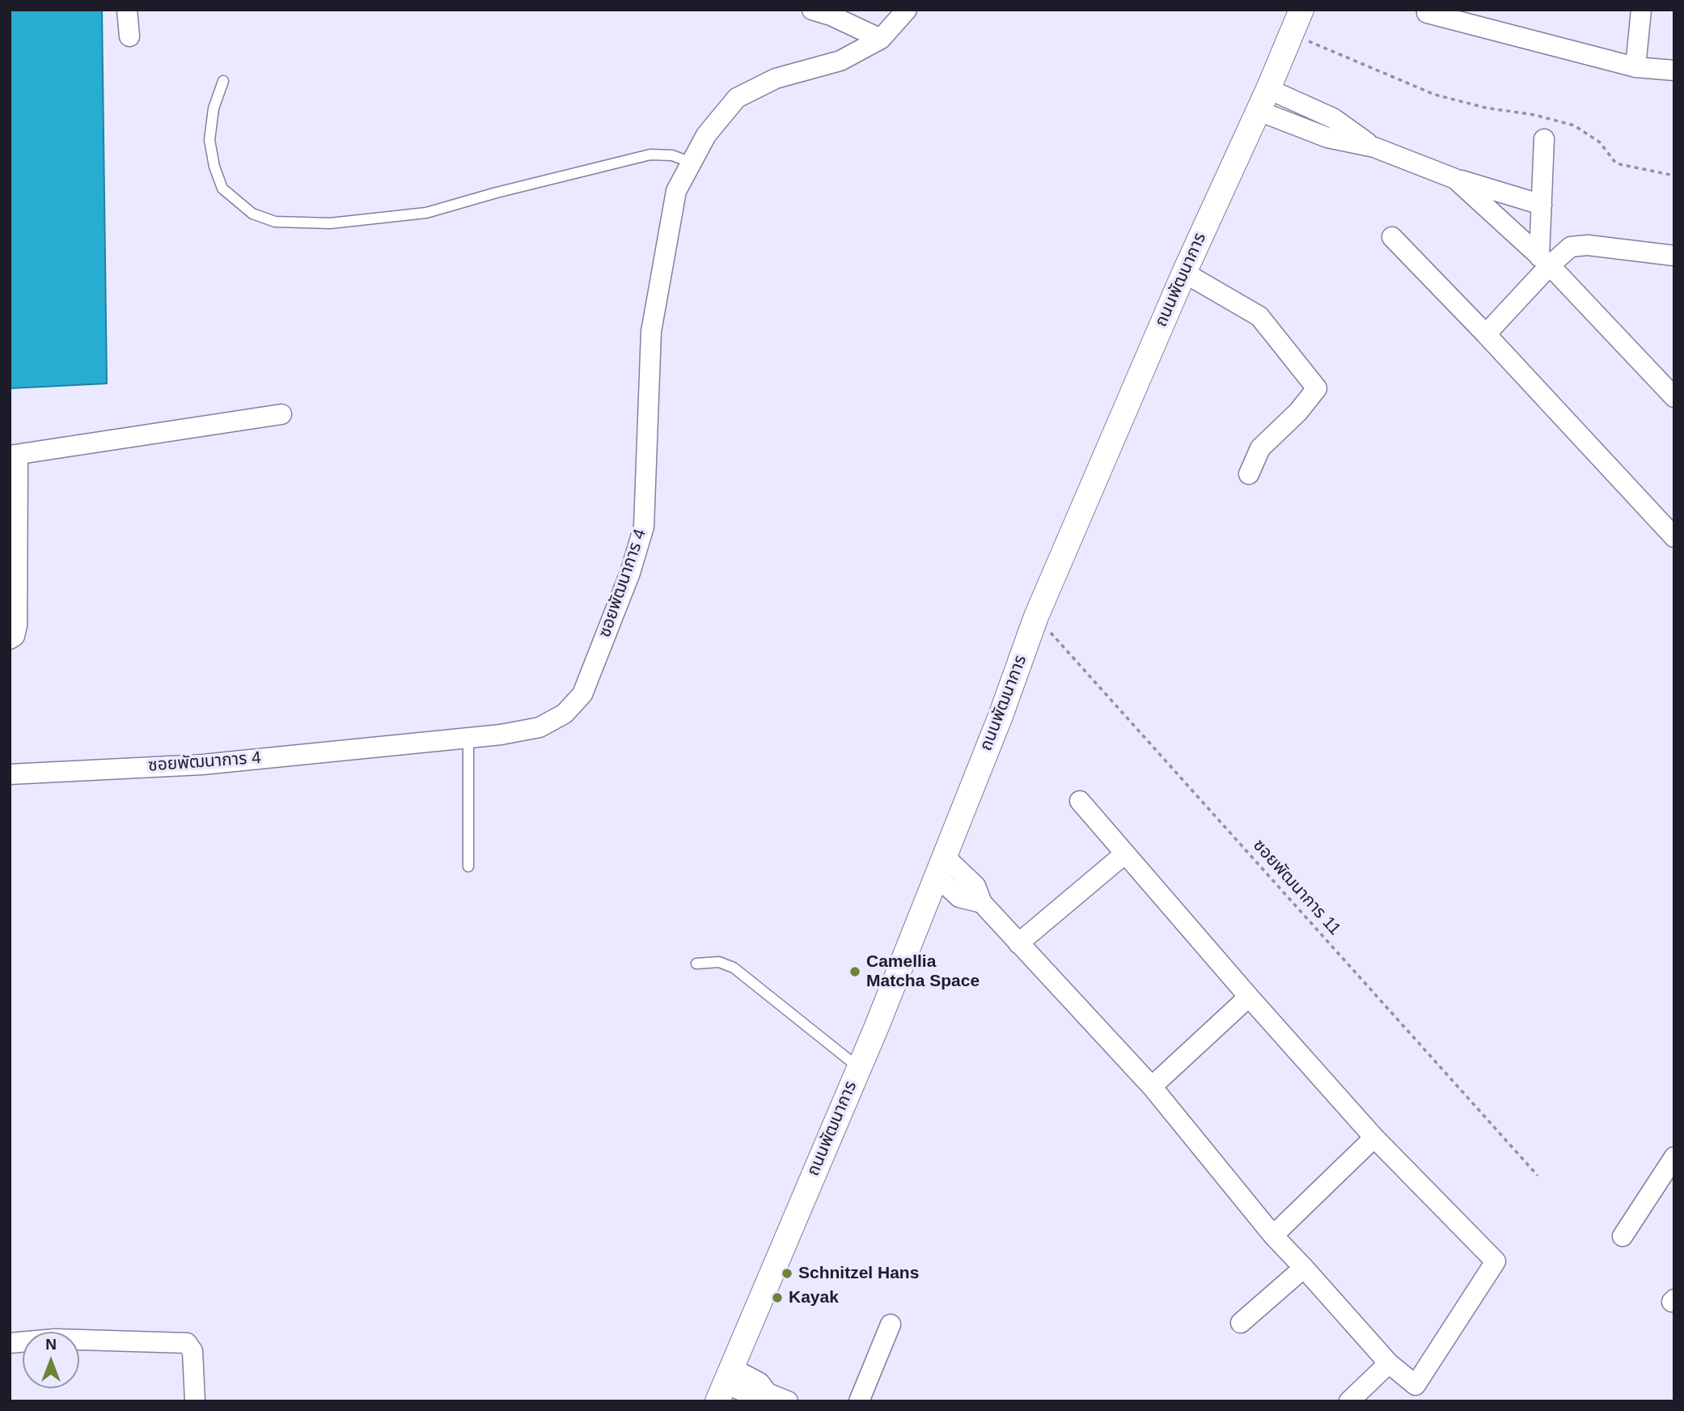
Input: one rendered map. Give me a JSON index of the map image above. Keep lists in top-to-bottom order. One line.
{"streets":{"street":["ถนนพัฒนาการ","ซอยพัฒนาการ 4"],"path":["ซอยพัฒนาการ 11"]},"crossings":[["ถนนพัฒนาการ","ซอยพัฒนาการ 11"]],"places":["Camellia Matcha Space","Schnitzel Hans","Kayak"],"north":"top"}
